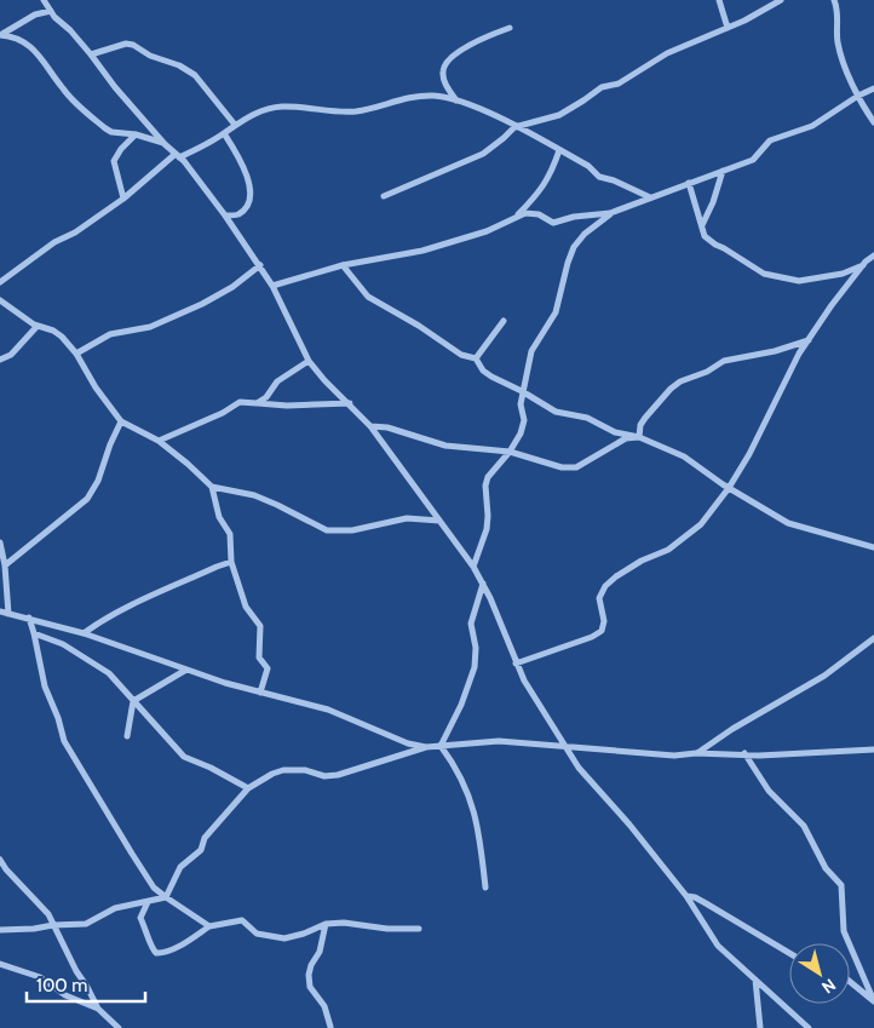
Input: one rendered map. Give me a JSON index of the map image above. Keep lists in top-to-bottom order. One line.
{"scale_bar":"100 m","north":"bottom right"}
